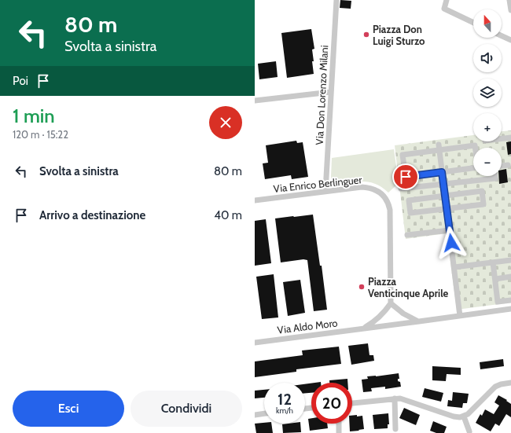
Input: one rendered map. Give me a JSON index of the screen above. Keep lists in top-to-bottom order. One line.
{"streets":{"street":["Via Don Lorenzo Milani","Via Enrico Berlinguer","Via Aldo Moro"]},"crossings":[["Via Don Lorenzo Milani","Via Enrico Berlinguer"]],"places":["Piazza Don Luigi Sturzo","Piazza Venticinque Aprile"],"north":"top","page":{"turn":["80 m","Svolta a sinistra"],"map_buttons":["+","−"],"then":"Poi","heading":["1 min","120 m · 15:22"],"list":[{"name":"Svolta a sinistra","value":"80 m"},{"name":"Arrivo a destinazione","value":"40 m"}],"speed":"12 km/h","limit":"20","buttons":["Esci","Condividi"]}}
